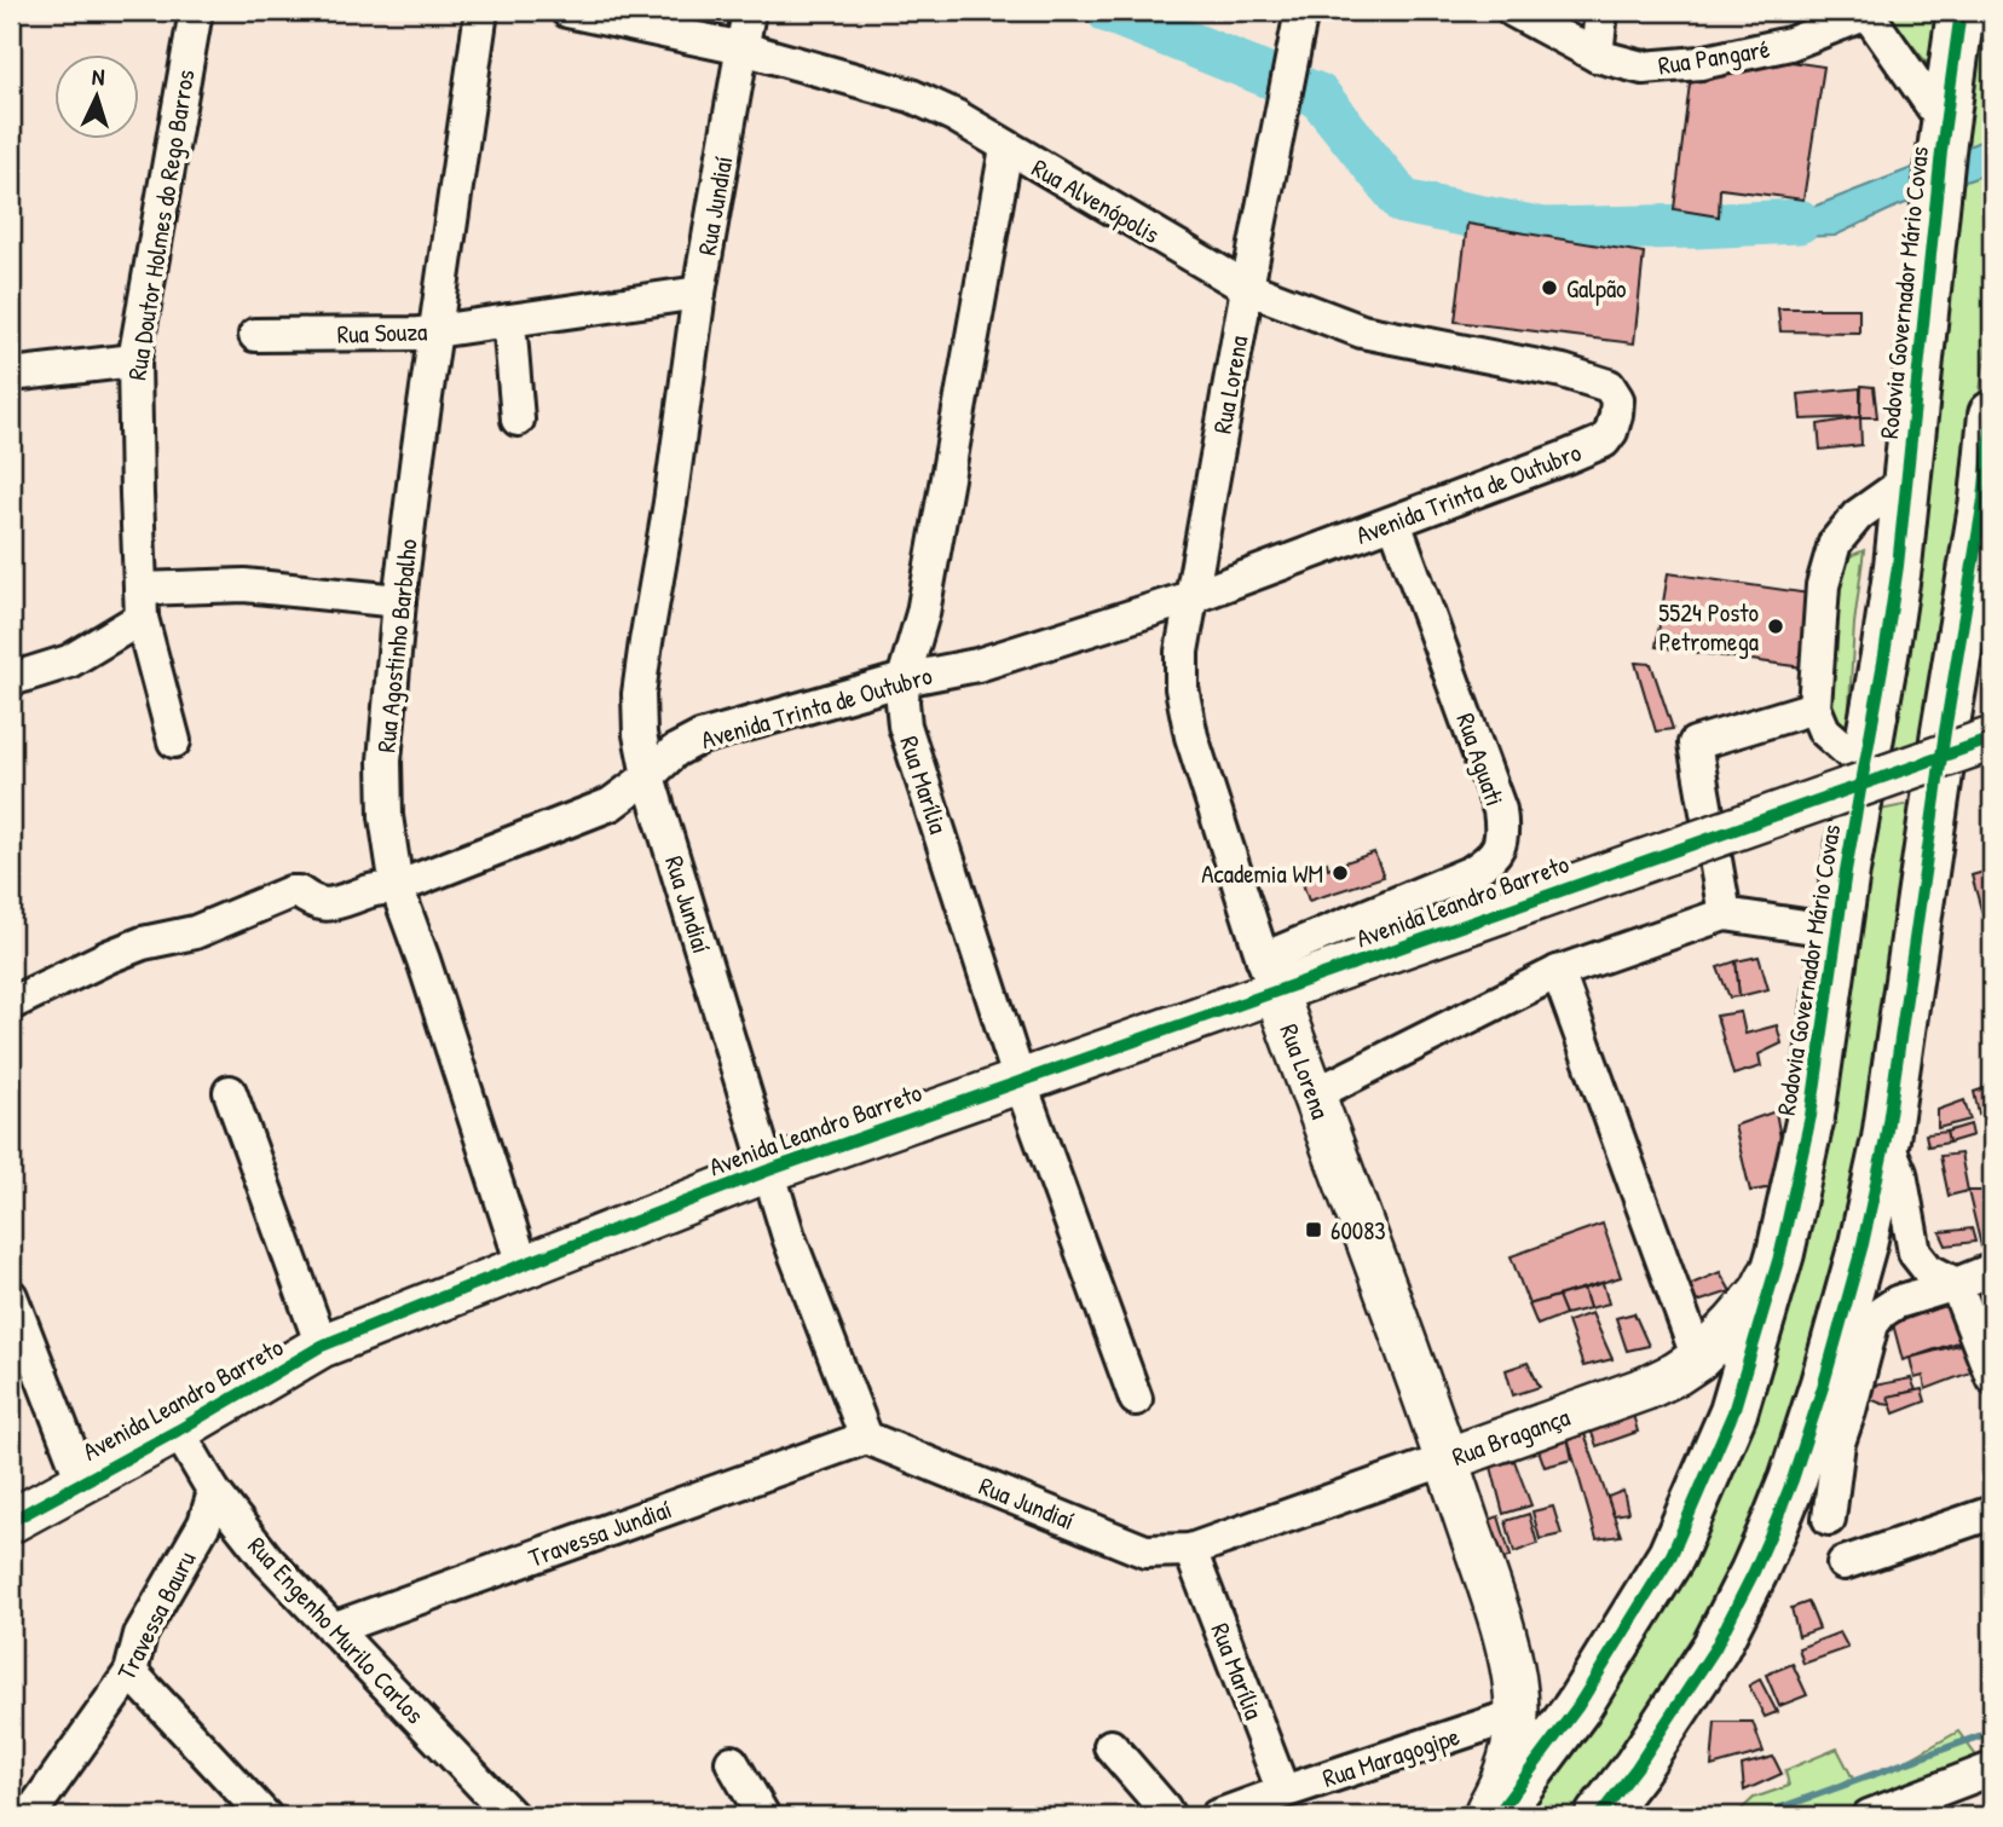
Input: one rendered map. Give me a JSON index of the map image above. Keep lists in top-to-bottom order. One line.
{"streets":{"highway":["Rodovia Governador Mário Covas"],"main road":["Rua Lorena","Avenida Leandro Barreto","Rua Bragança"],"street":["Rua Pangaré","Rua Alvenópolis","Rua Jundiaí","Rua Doutor Holmes do Rego Barros","Rua Souza","Avenida Trinta de Outubro","Rua Agostinho Barbalho","Rua Aguati","Rua Marília","Travessa Jundiaí","Travessa Bauru","Rua Engenho Murilo Carlos","Rua Maragogipe"]},"crossings":[["Rua Alvenópolis","Rua Jundiaí"],["Rua Alvenópolis","Rua Lorena"],["Rua Alvenópolis","Avenida Trinta de Outubro"],["Rua Alvenópolis","Rua Marília"],["Rua Jundiaí","Rua Souza"],["Rua Jundiaí","Avenida Trinta de Outubro"],["Rua Jundiaí","Rua Marília"],["Rua Jundiaí","Avenida Leandro Barreto"],["Rua Jundiaí","Rua Bragança"],["Rua Jundiaí","Travessa Jundiaí"],["Rodovia Governador Mário Covas","Rua Bragança"],["Rua Souza","Rua Agostinho Barbalho"],["Rua Lorena","Avenida Trinta de Outubro"],["Rua Lorena","Rua Aguati"],["Rua Lorena","Avenida Leandro Barreto"],["Rua Lorena","Rua Bragança"],["Rua Lorena","Rua Maragogipe"],["Avenida Trinta de Outubro","Rua Agostinho Barbalho"],["Avenida Trinta de Outubro","Rua Aguati"],["Avenida Trinta de Outubro","Rua Marília"],["Rua Agostinho Barbalho","Avenida Leandro Barreto"],["Rua Aguati","Avenida Leandro Barreto"],["Rua Marília","Avenida Leandro Barreto"],["Rua Marília","Rua Bragança"],["Rua Marília","Rua Maragogipe"],["Avenida Leandro Barreto","Rua Engenho Murilo Carlos"],["Travessa Jundiaí","Rua Engenho Murilo Carlos"],["Travessa Bauru","Rua Engenho Murilo Carlos"]],"places":{"other":["Galpão","5524 Posto Petromega","Academia WM"],"transit":["60083"]},"north":"top"}
